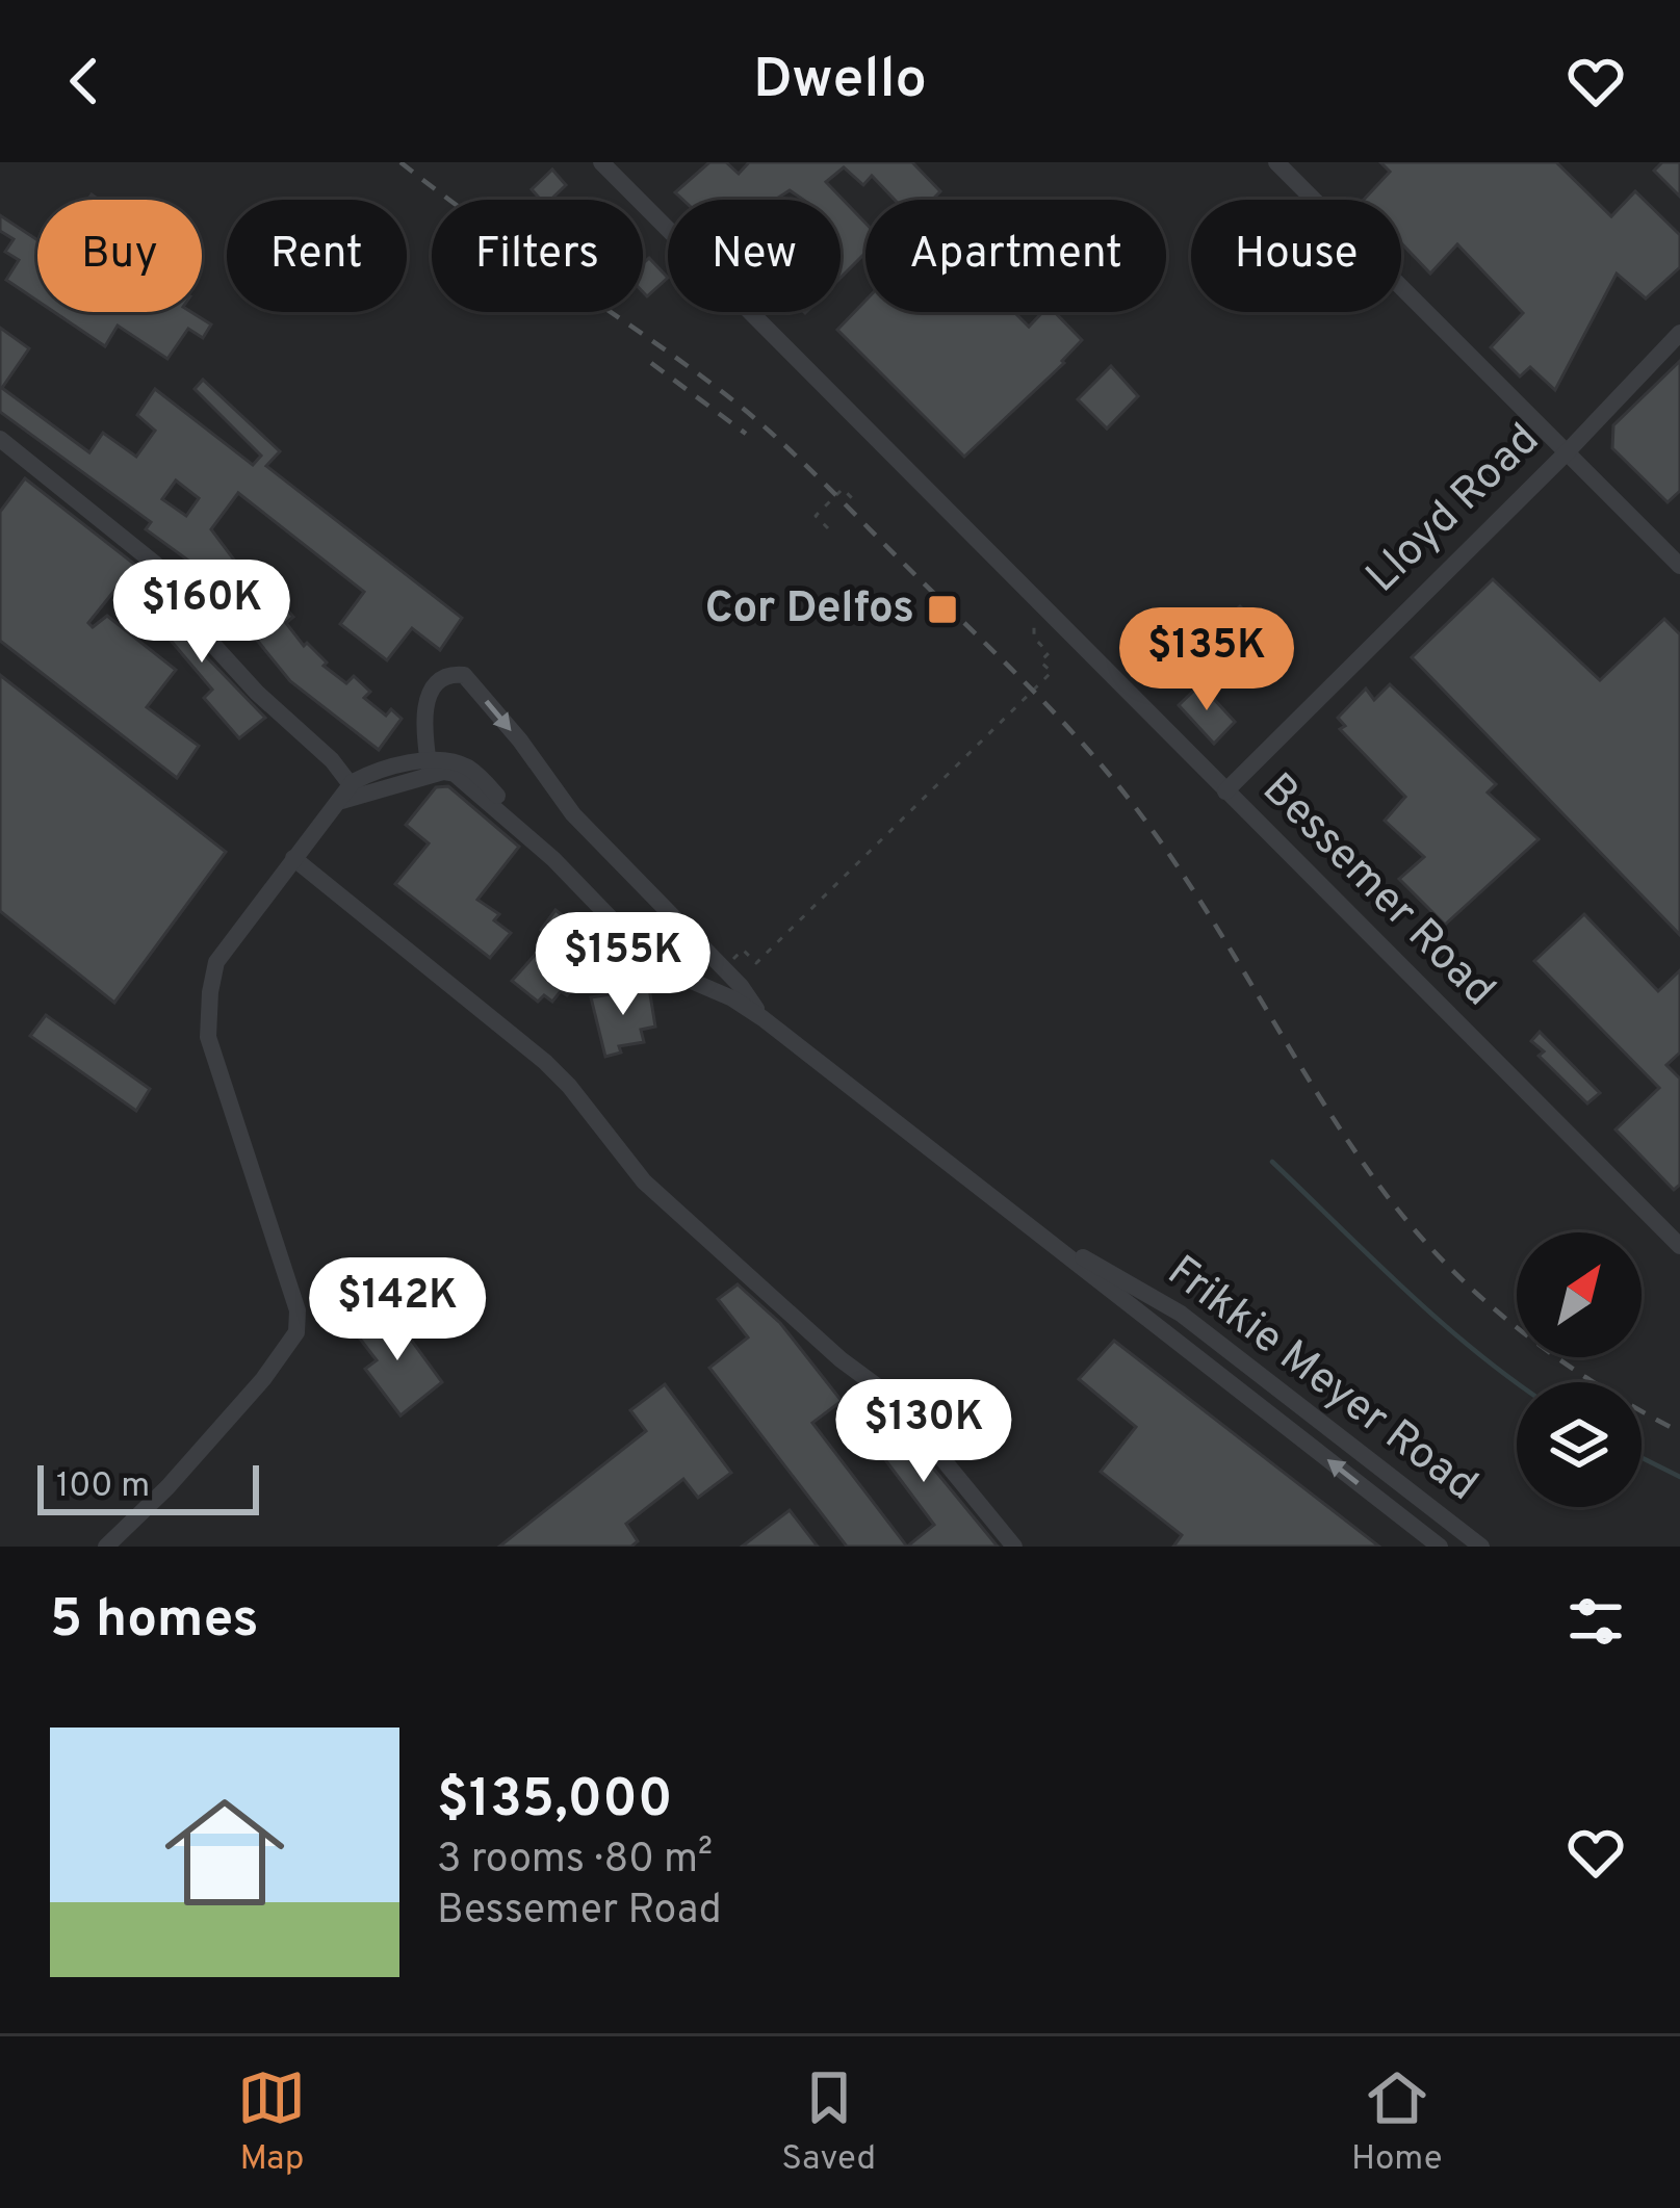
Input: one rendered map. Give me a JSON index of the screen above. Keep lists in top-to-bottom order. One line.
{"streets":{"street":["Lloyd Road","Bessemer Road","Frikkie Meyer Road"]},"crossings":[["Lloyd Road","Bessemer Road"]],"places":{"transit":["Cor Delfos"]},"scale_bar":"100 m","north":"top right","page":{"header":"Dwello","chip":["Buy","Rent","Filters","New","Apartment","House"],"price":["$160K","$135K","$155K","$142K","$130K"],"scale":"100 m","heading":"5 homes","list":[{"name":"$135,000","note":"3 rooms · 80 m² · Bessemer Road"}],"tabs":["Map","Saved","Home"]}}
